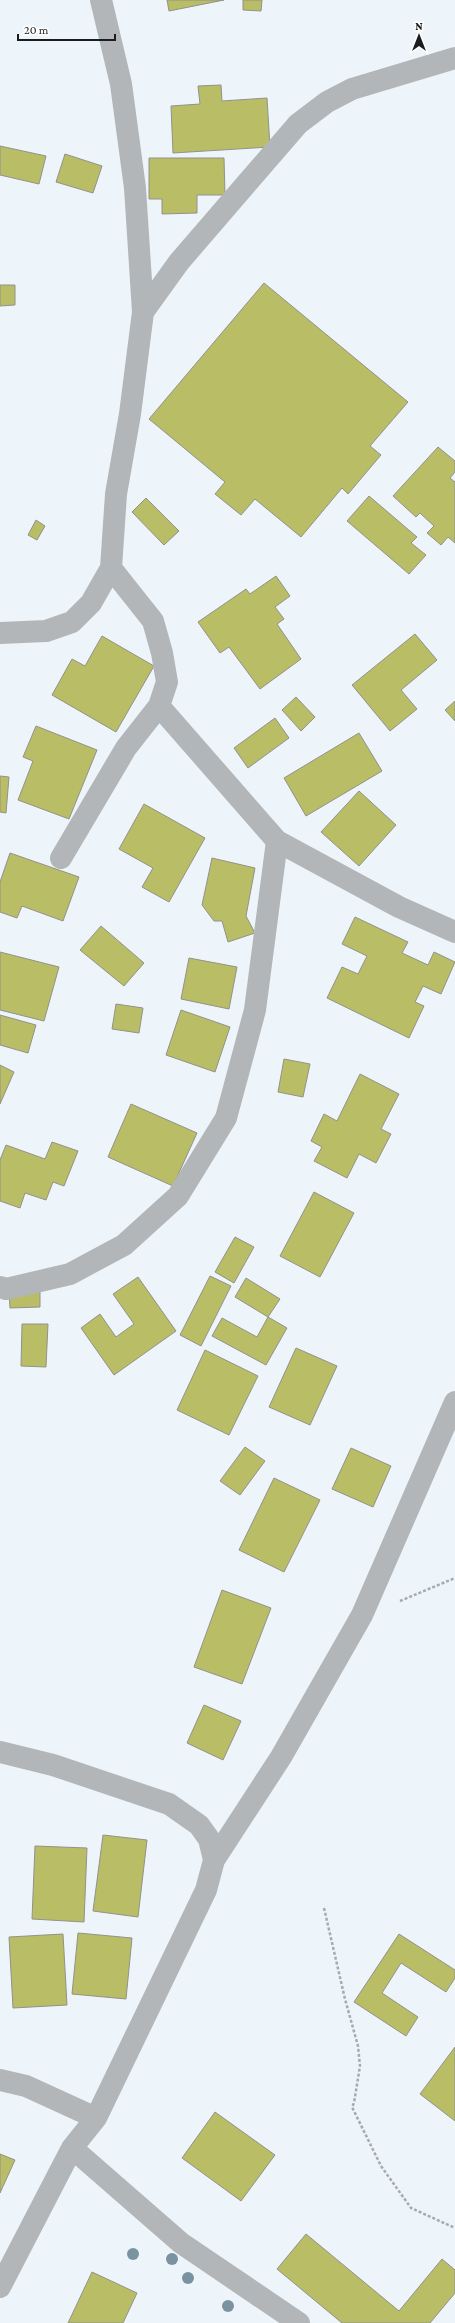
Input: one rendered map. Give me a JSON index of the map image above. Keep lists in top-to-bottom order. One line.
{"scale_bar":"20 m","north":"top"}
